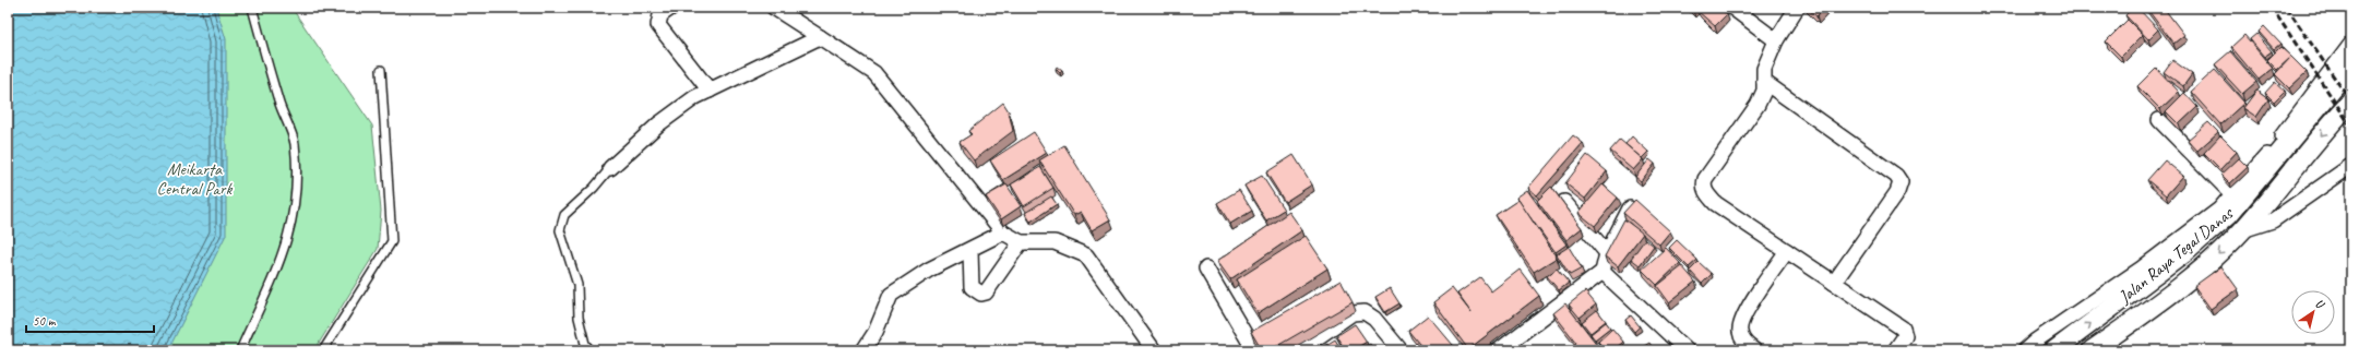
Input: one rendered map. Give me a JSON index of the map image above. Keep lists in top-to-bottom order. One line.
{"streets":{"street":["Jalan Raya Tegal Danas"]},"parks":["Meikarta Central Park"],"scale_bar":"50 m","north":"top right"}
